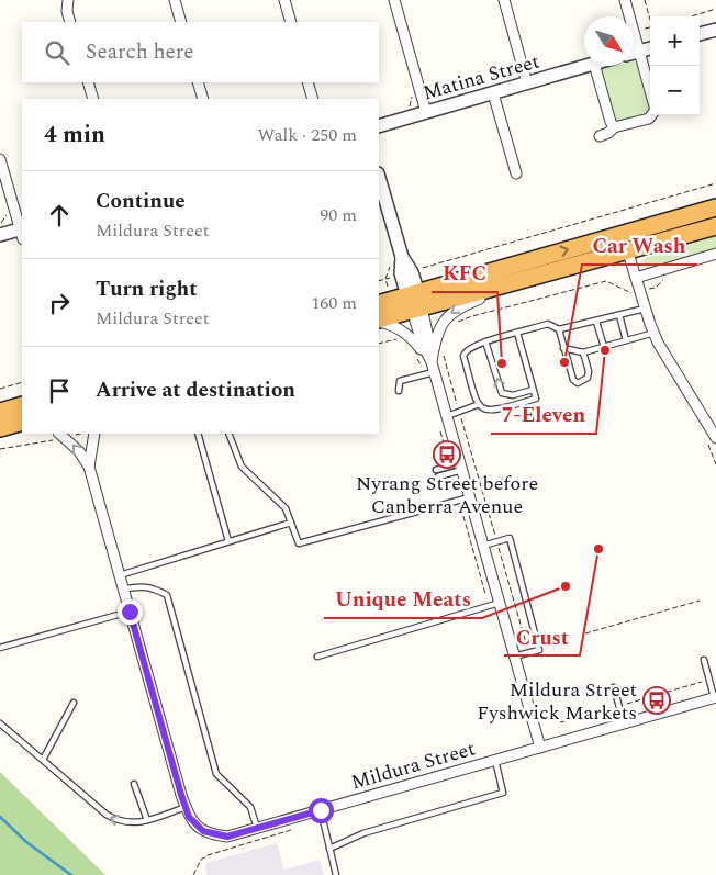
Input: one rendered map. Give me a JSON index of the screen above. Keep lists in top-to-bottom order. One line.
{"streets":{"street":["Matina Street","Mildura Street"]},"places":{"other":["7-Eleven","Car Wash","KFC","Crust","Unique Meats"],"bus stop":["Nyrang Street before Canberra Avenue","Mildura Street Fyshwick Markets"]},"north":"bottom right","page":{"map_buttons":["+","−"],"search":"Search here","heading":["4 min","Walk · 250 m"],"list":[["Continue","Mildura Street","90 m"],["Turn right","Mildura Street","160 m"],"Arrive at destination"]}}
